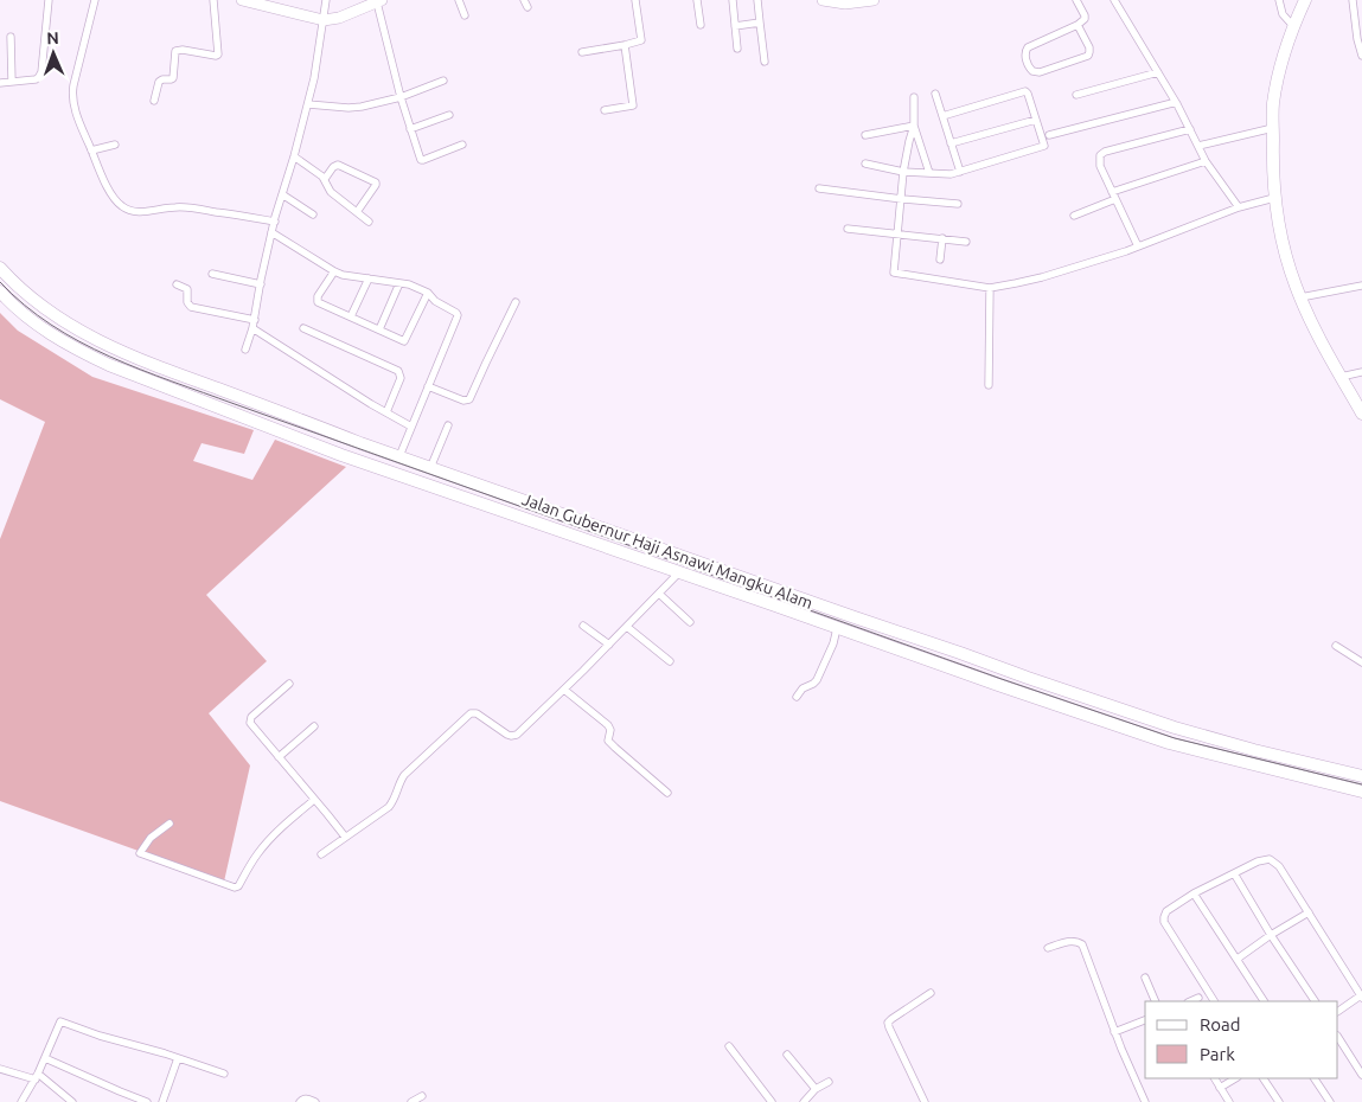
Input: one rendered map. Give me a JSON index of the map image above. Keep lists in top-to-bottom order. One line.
{"streets":{"highway":["Jalan Gubernur Haji Asnawi Mangku Alam"]},"legend":["Road","Park"],"north":"top"}
